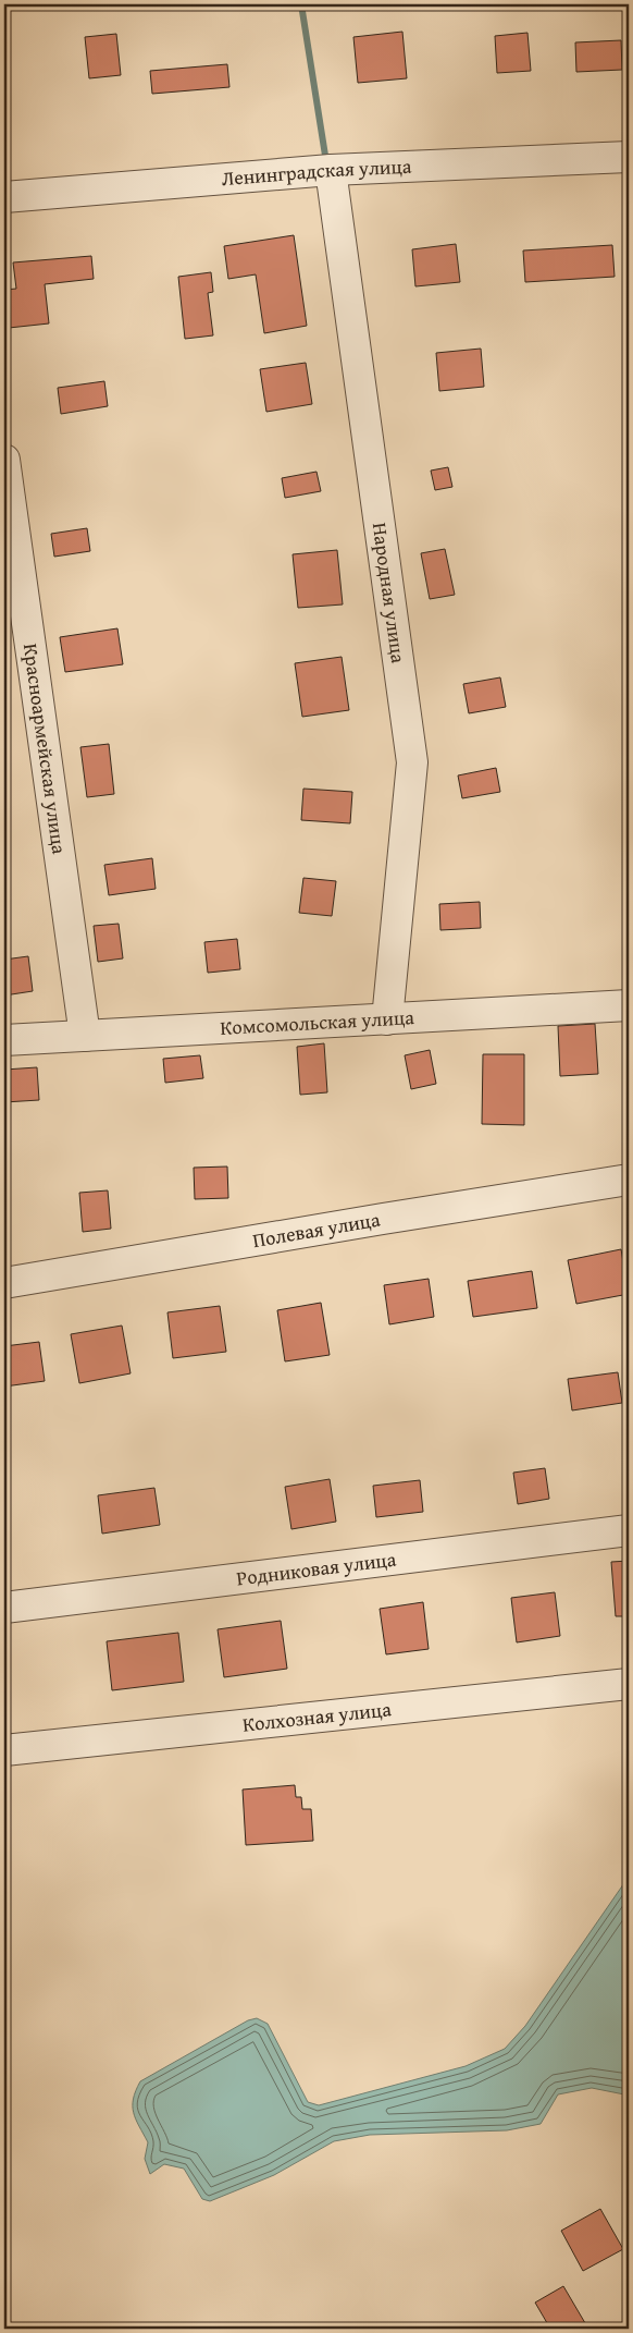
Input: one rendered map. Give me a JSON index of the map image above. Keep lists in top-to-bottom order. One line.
{"streets":{"street":["Ленинградская улица","Народная улица","Красноармейская улица","Комсомольская улица","Полевая улица","Родниковая улица","Колхозная улица"]},"crossings":[["Ленинградская улица","Народная улица"],["Народная улица","Комсомольская улица"],["Красноармейская улица","Комсомольская улица"]]}
